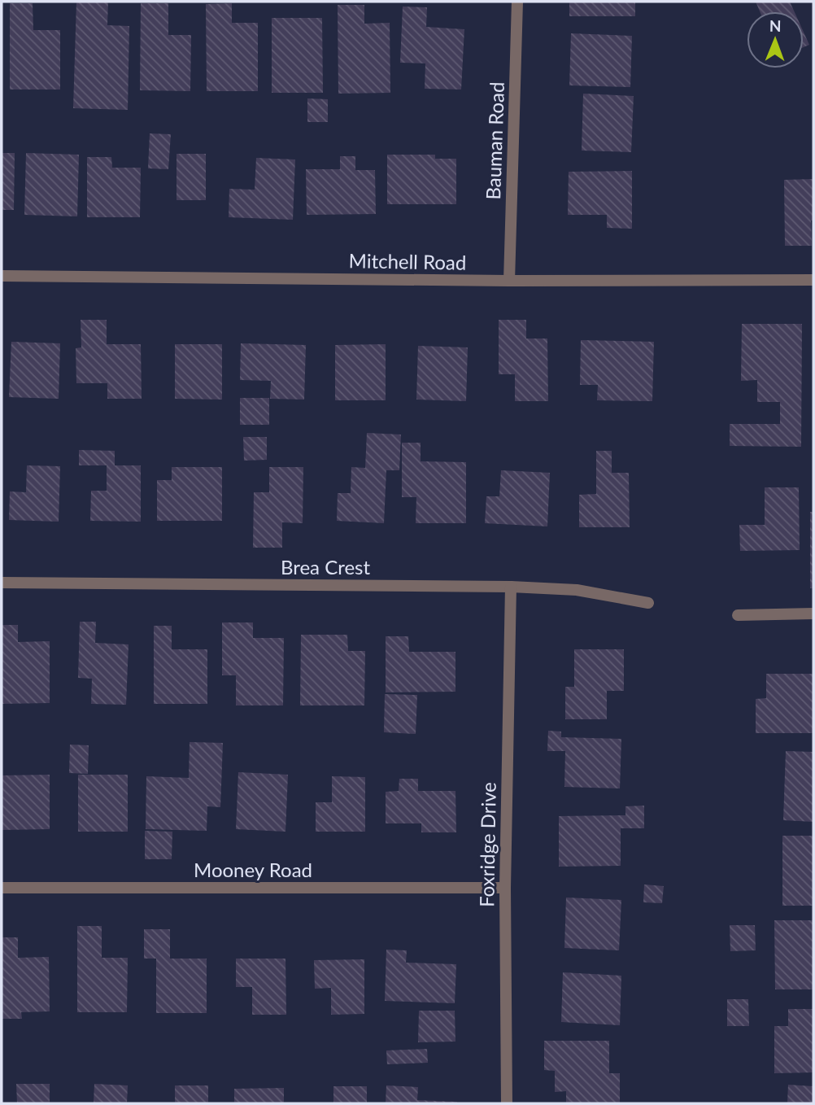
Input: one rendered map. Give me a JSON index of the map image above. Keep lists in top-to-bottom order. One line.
{"streets":{"street":["Bauman Road","Mitchell Road","Brea Crest","Foxridge Drive","Mooney Road"]},"crossings":[["Bauman Road","Mitchell Road"],["Brea Crest","Foxridge Drive"],["Foxridge Drive","Mooney Road"]],"north":"top"}
